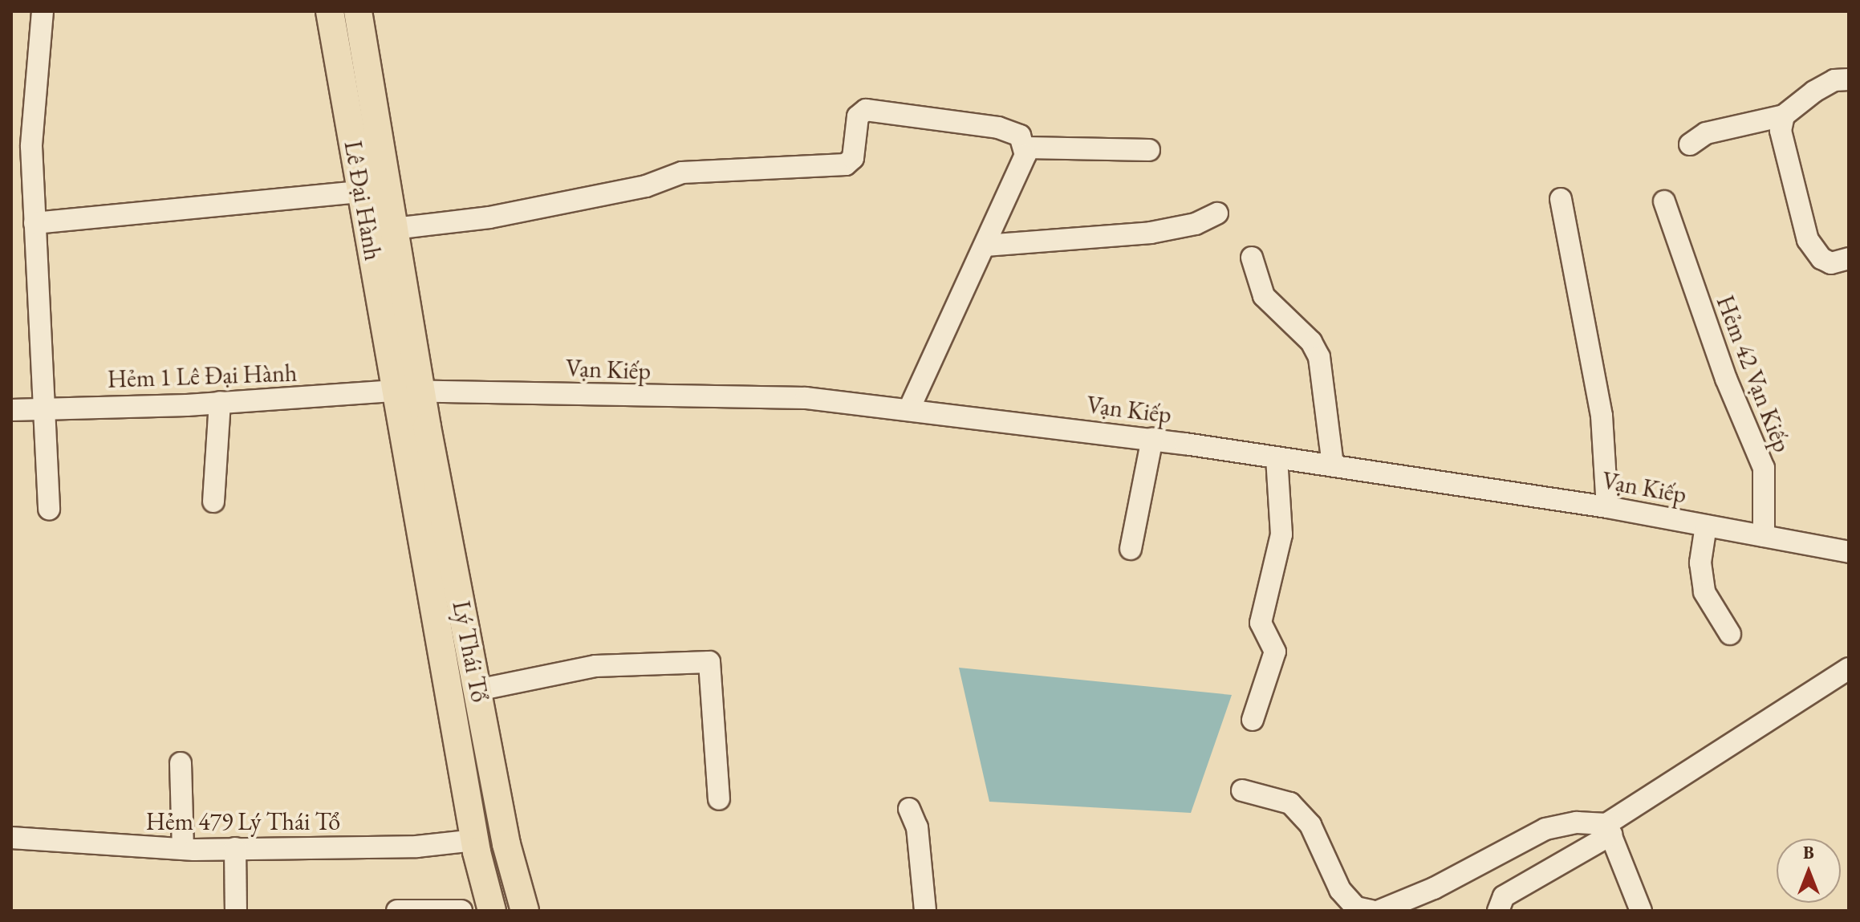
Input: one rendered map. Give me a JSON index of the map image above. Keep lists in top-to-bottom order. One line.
{"streets":{"main road":["Lê Đại Hành","Lý Thái Tổ"],"street":["Vạn Kiếp","Hẻm 42 Vạn Kiếp","Hẻm 1 Lê Đại Hành","Hẻm 479 Lý Thái Tổ"]},"crossings":[["Lê Đại Hành","Vạn Kiếp"],["Lê Đại Hành","Hẻm 1 Lê Đại Hành"],["Lê Đại Hành","Lý Thái Tổ"],["Vạn Kiếp","Hẻm 42 Vạn Kiếp"],["Vạn Kiếp","Hẻm 1 Lê Đại Hành"],["Vạn Kiếp","Lý Thái Tổ"],["Hẻm 1 Lê Đại Hành","Lý Thái Tổ"],["Lý Thái Tổ","Hẻm 479 Lý Thái Tổ"]],"north":"top"}
